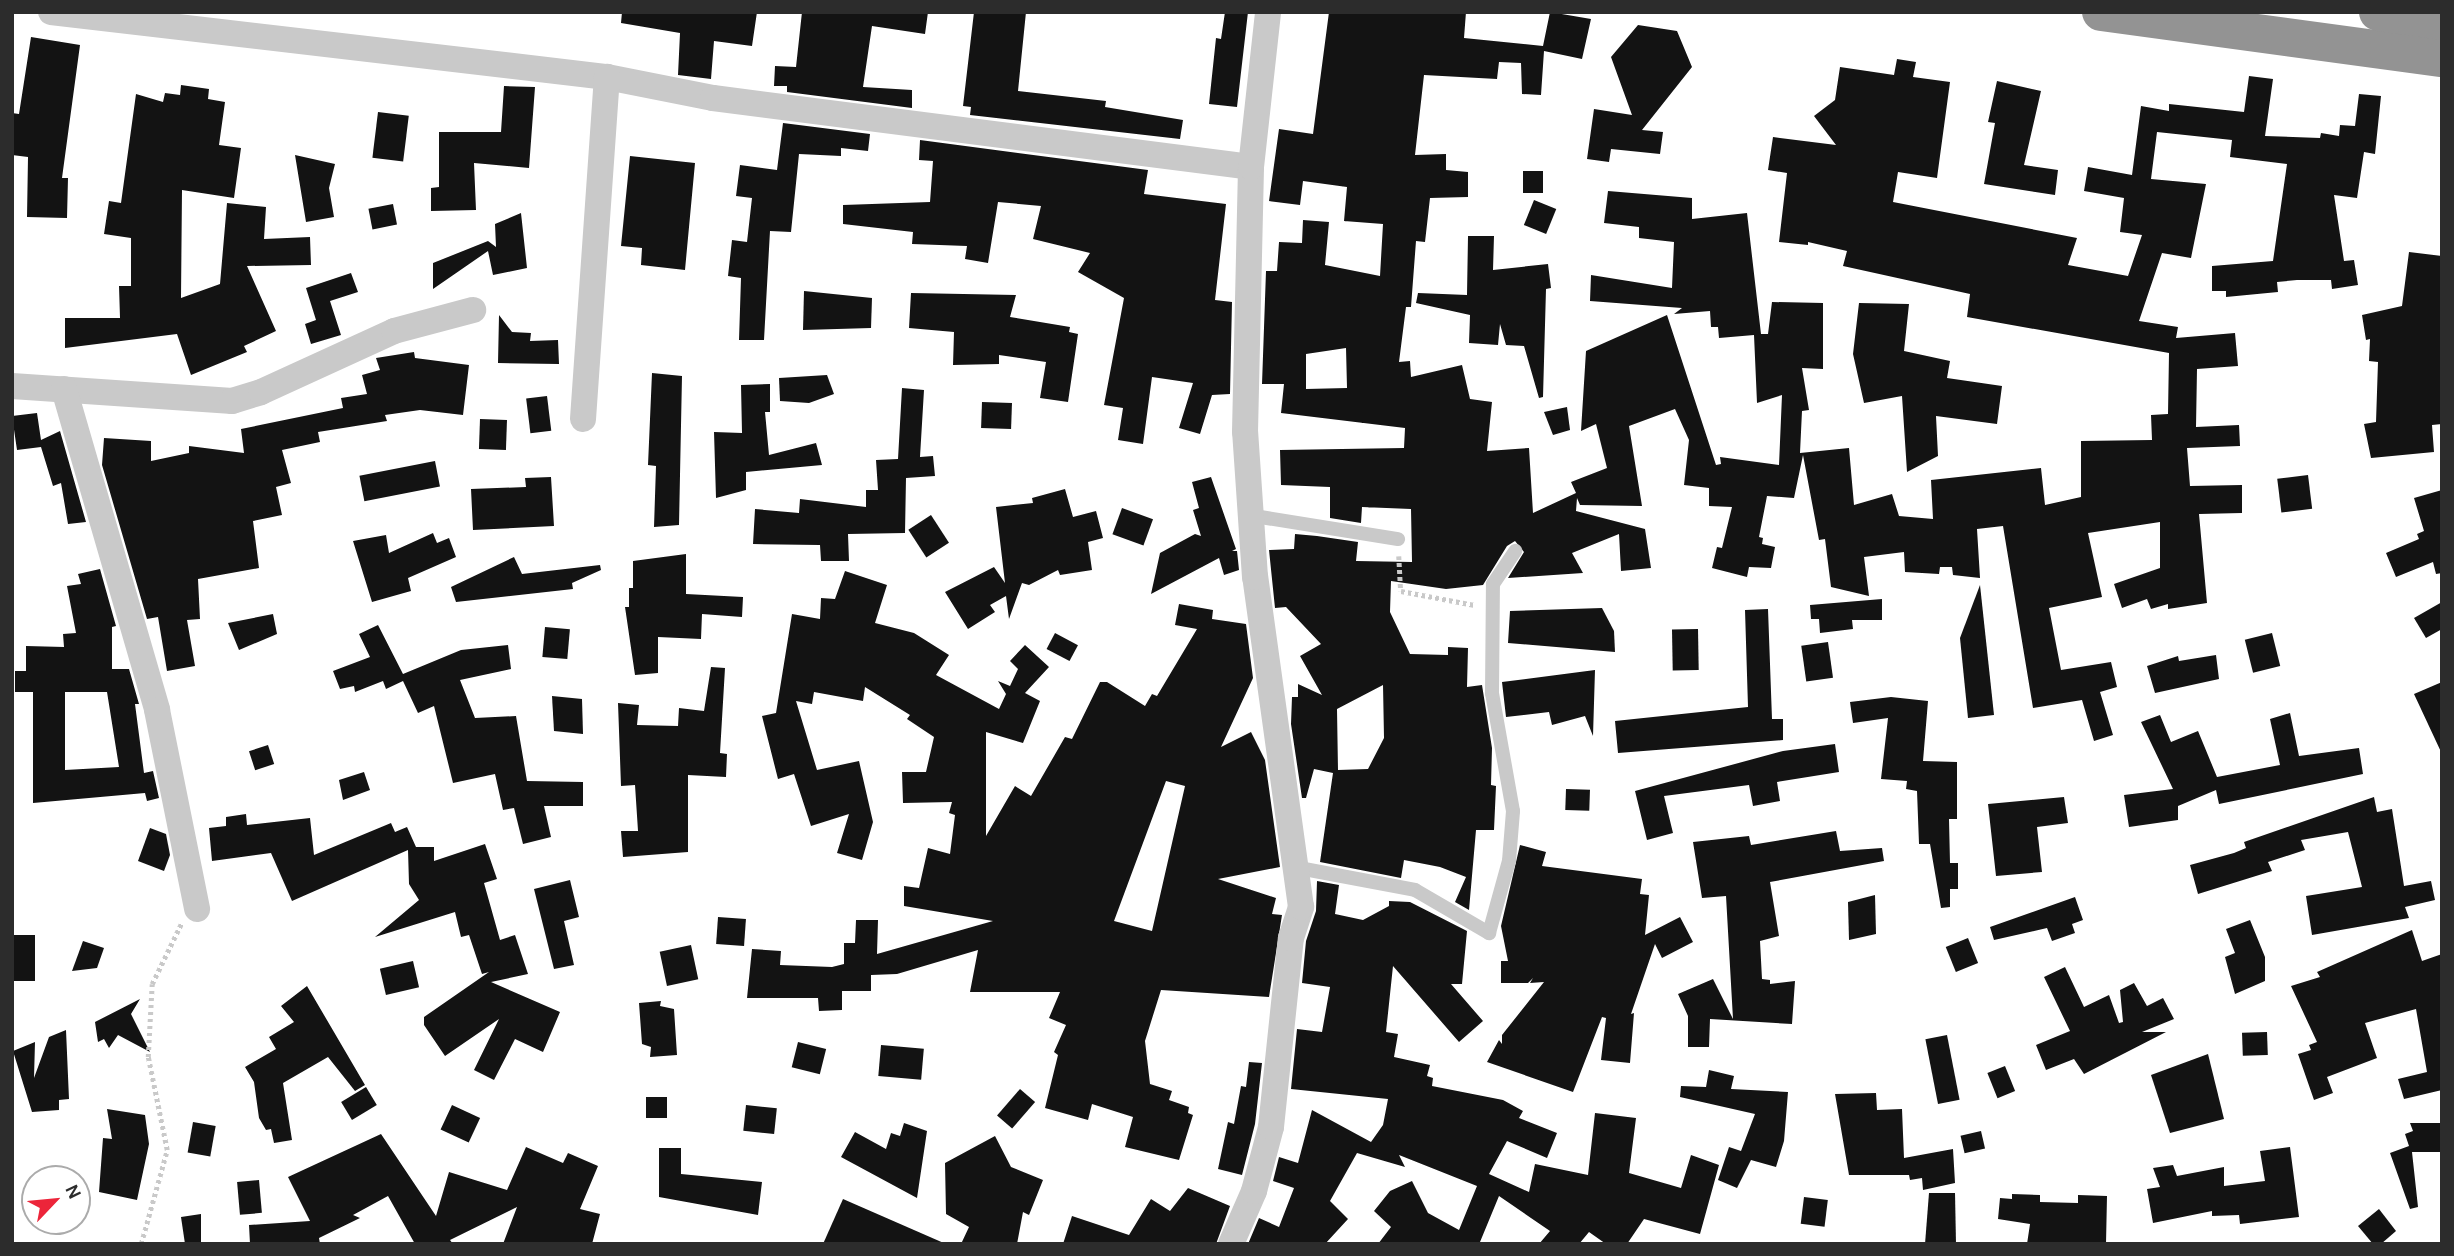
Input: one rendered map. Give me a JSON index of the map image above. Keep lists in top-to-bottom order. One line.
{"north":"top right"}
